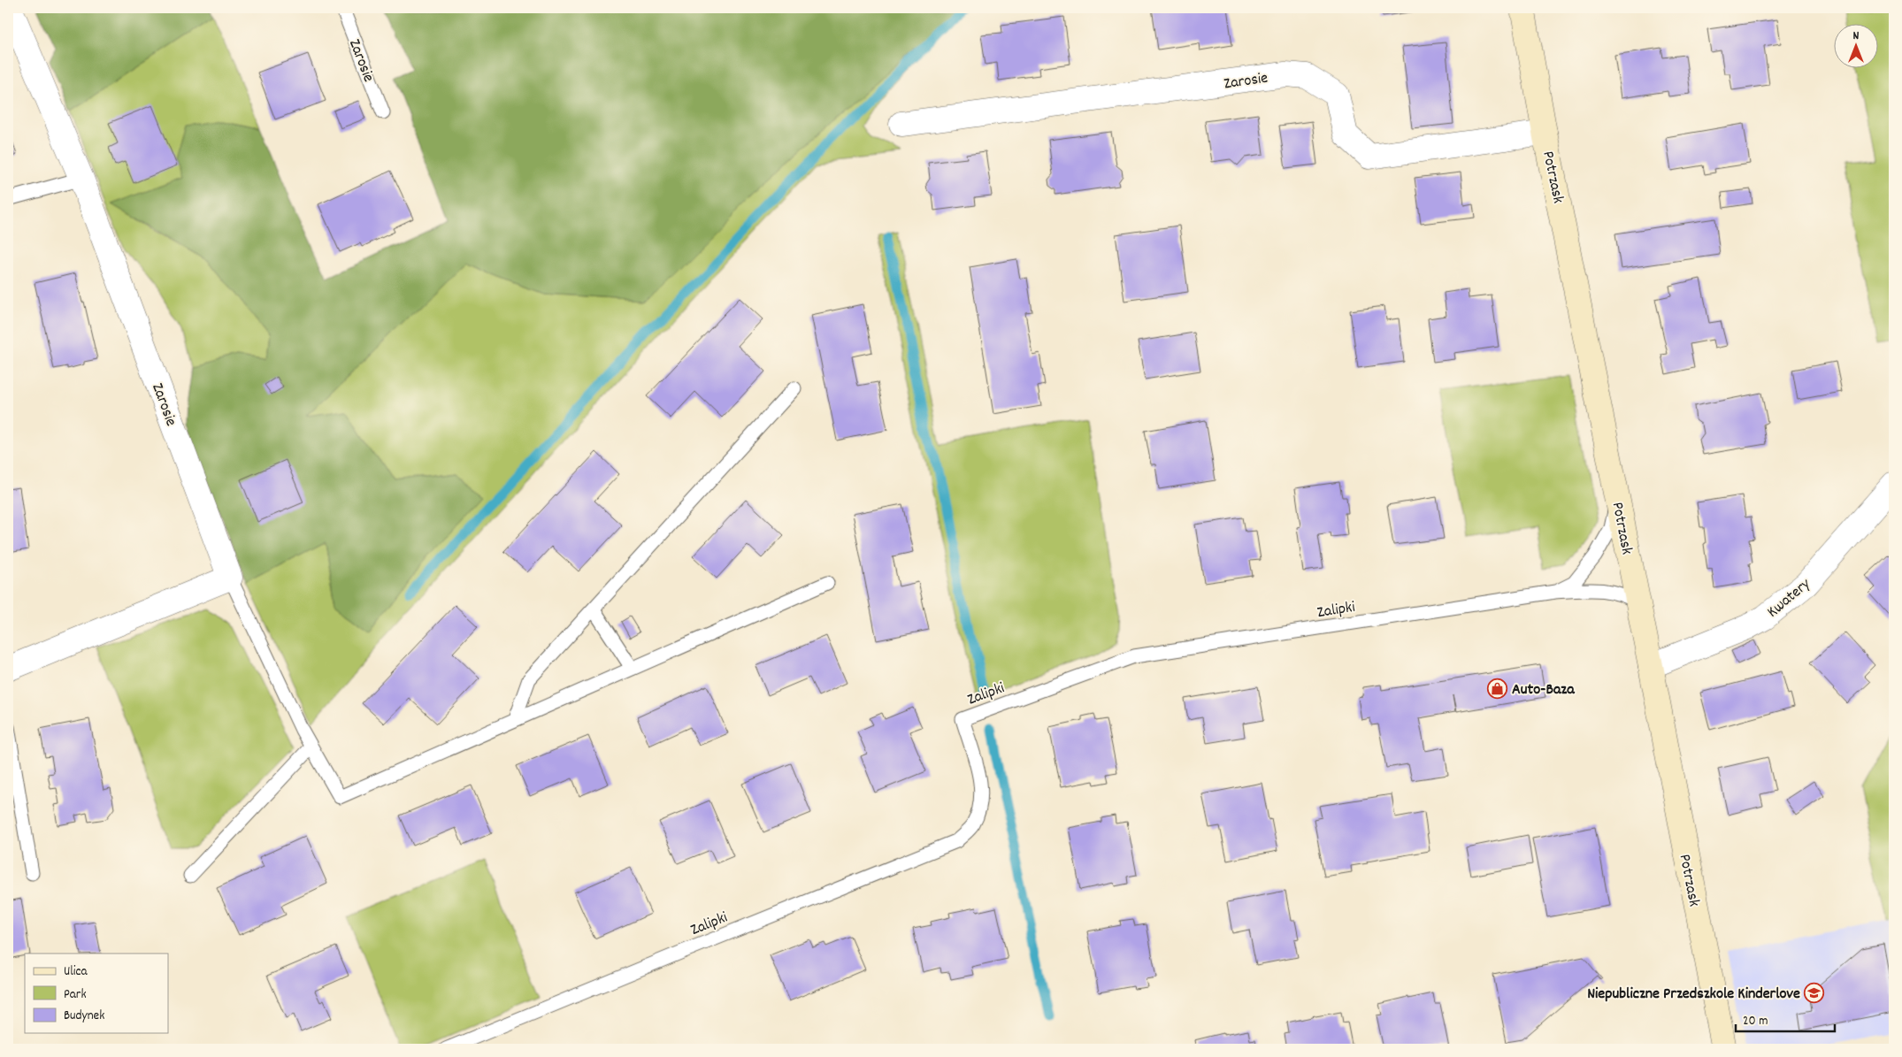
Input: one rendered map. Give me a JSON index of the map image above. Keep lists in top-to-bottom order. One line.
{"streets":{"street":["Zarosie","Potrzask","Kwatery"],"lane":["Zalipki"]},"crossings":[["Zarosie","Potrzask"],["Potrzask","Kwatery"],["Potrzask","Zalipki"]],"places":{"shop":["Auto-Baza"],"school or university":["Niepubliczne Przedszkole Kinderlove"]},"legend":["Ulica","Park","Budynek"],"scale_bar":"20 m","north":"top"}
